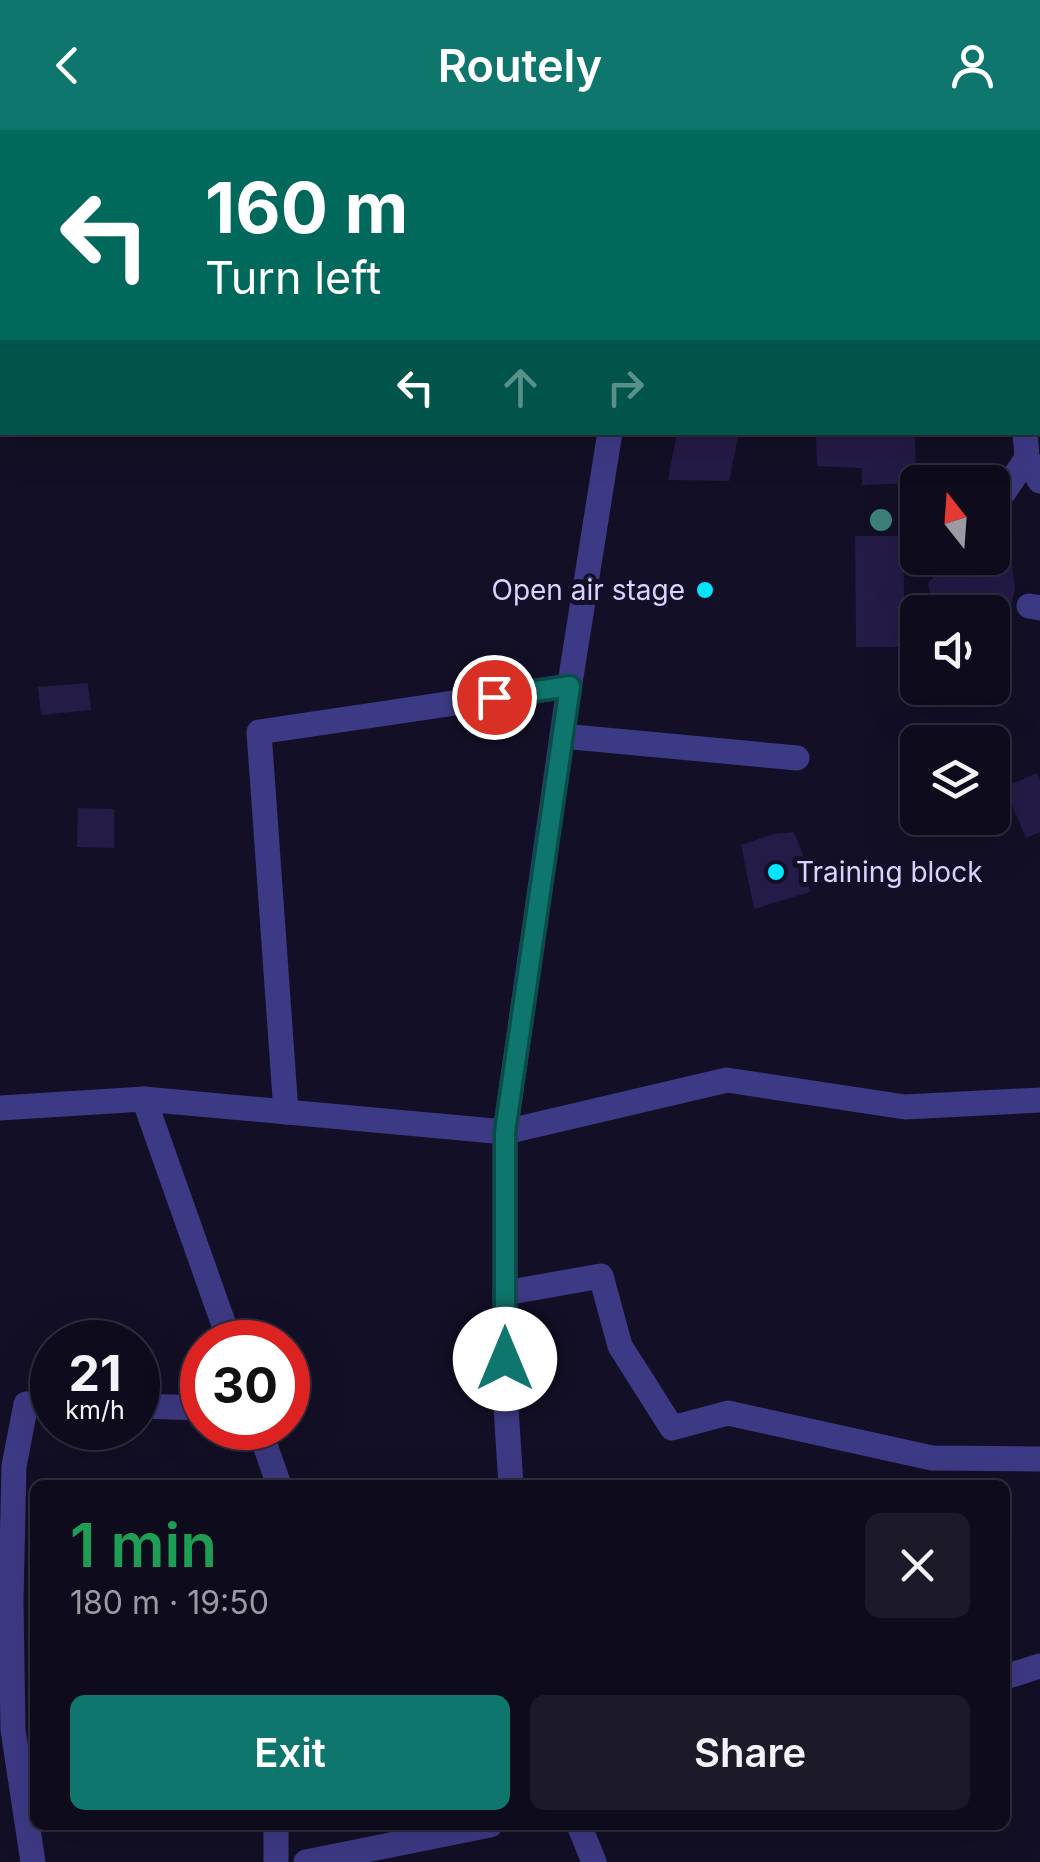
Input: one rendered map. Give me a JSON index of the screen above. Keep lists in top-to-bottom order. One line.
{"places":["Open air stage","Training block"],"north":"top","page":{"header":"Routely","turn":["160 m","Turn left"],"speed":"21 km/h","limit":"30","heading":["1 min","180 m · 19:50"],"buttons":["Exit","Share"]}}
